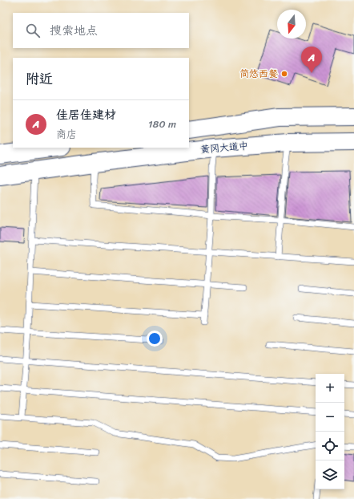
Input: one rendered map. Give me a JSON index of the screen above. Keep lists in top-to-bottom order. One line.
{"streets":{"main road":["黄冈大道中"]},"places":["简悠西餐"],"north":"bottom","page":{"search":"搜索地点","pins":"A","heading":"附近","list":[{"mark":"A","name":"佳居佳建材","note":"商店","value":"180 m"}],"map_buttons":["+","−"]}}
